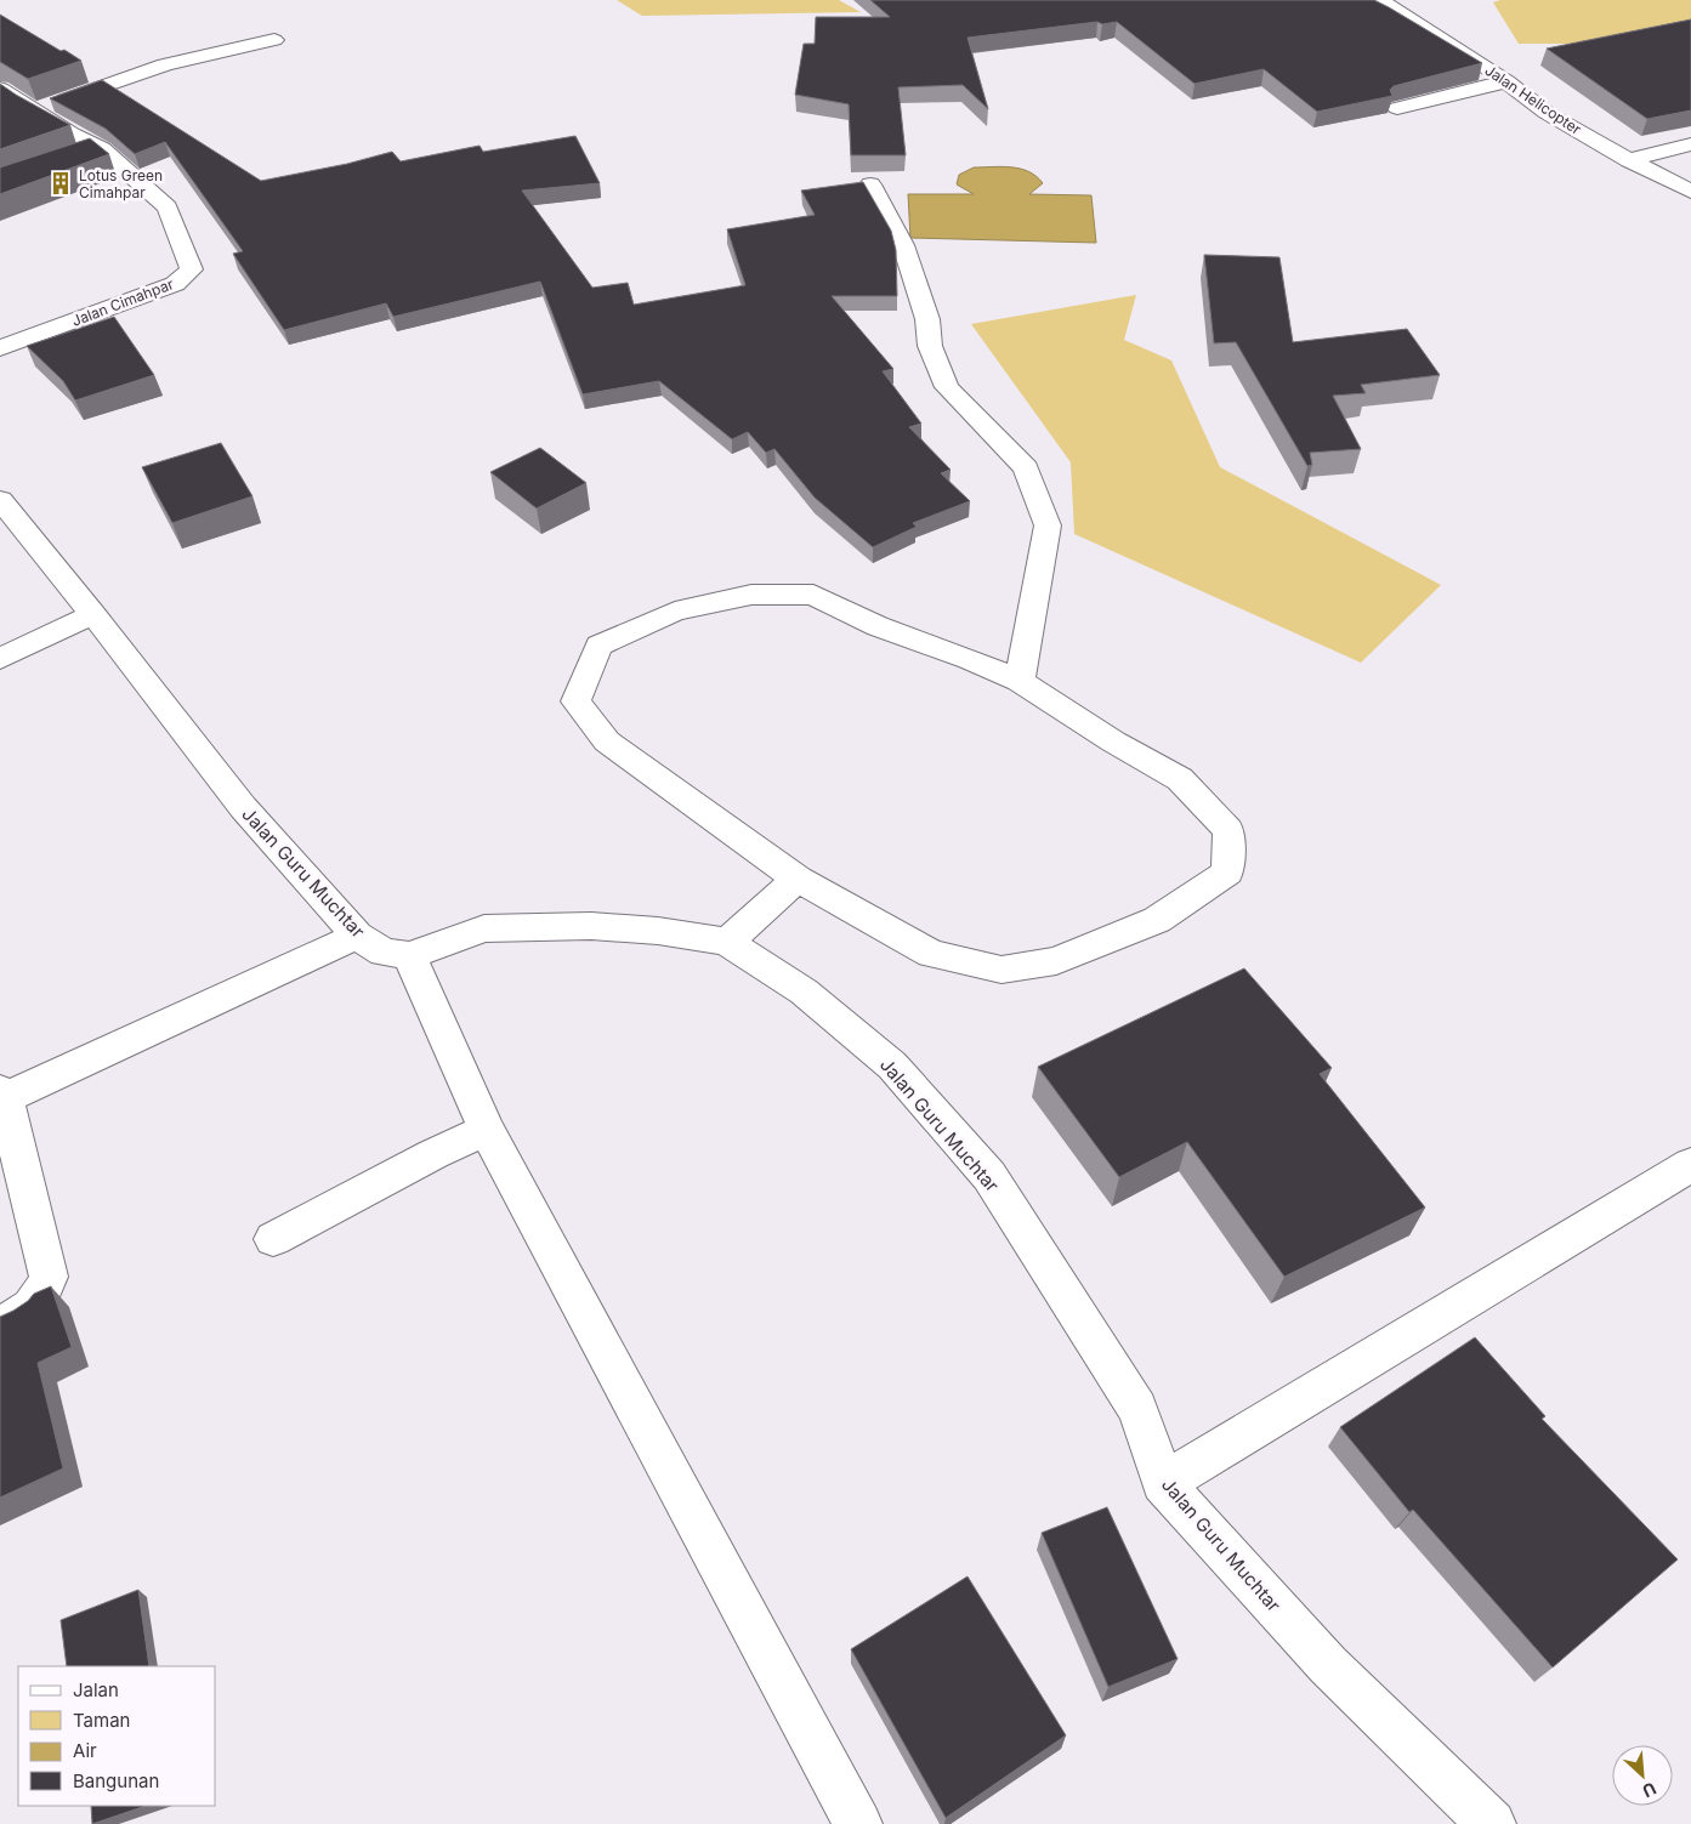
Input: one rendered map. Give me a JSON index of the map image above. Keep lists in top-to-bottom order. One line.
{"streets":{"street":["Jalan Helicopter","Jalan Cimahpar","Jalan Guru Muchtar"]},"places":{"building":["Lotus Green Cimahpar"]},"legend":["Jalan","Taman","Air","Bangunan"],"north":"bottom right"}
